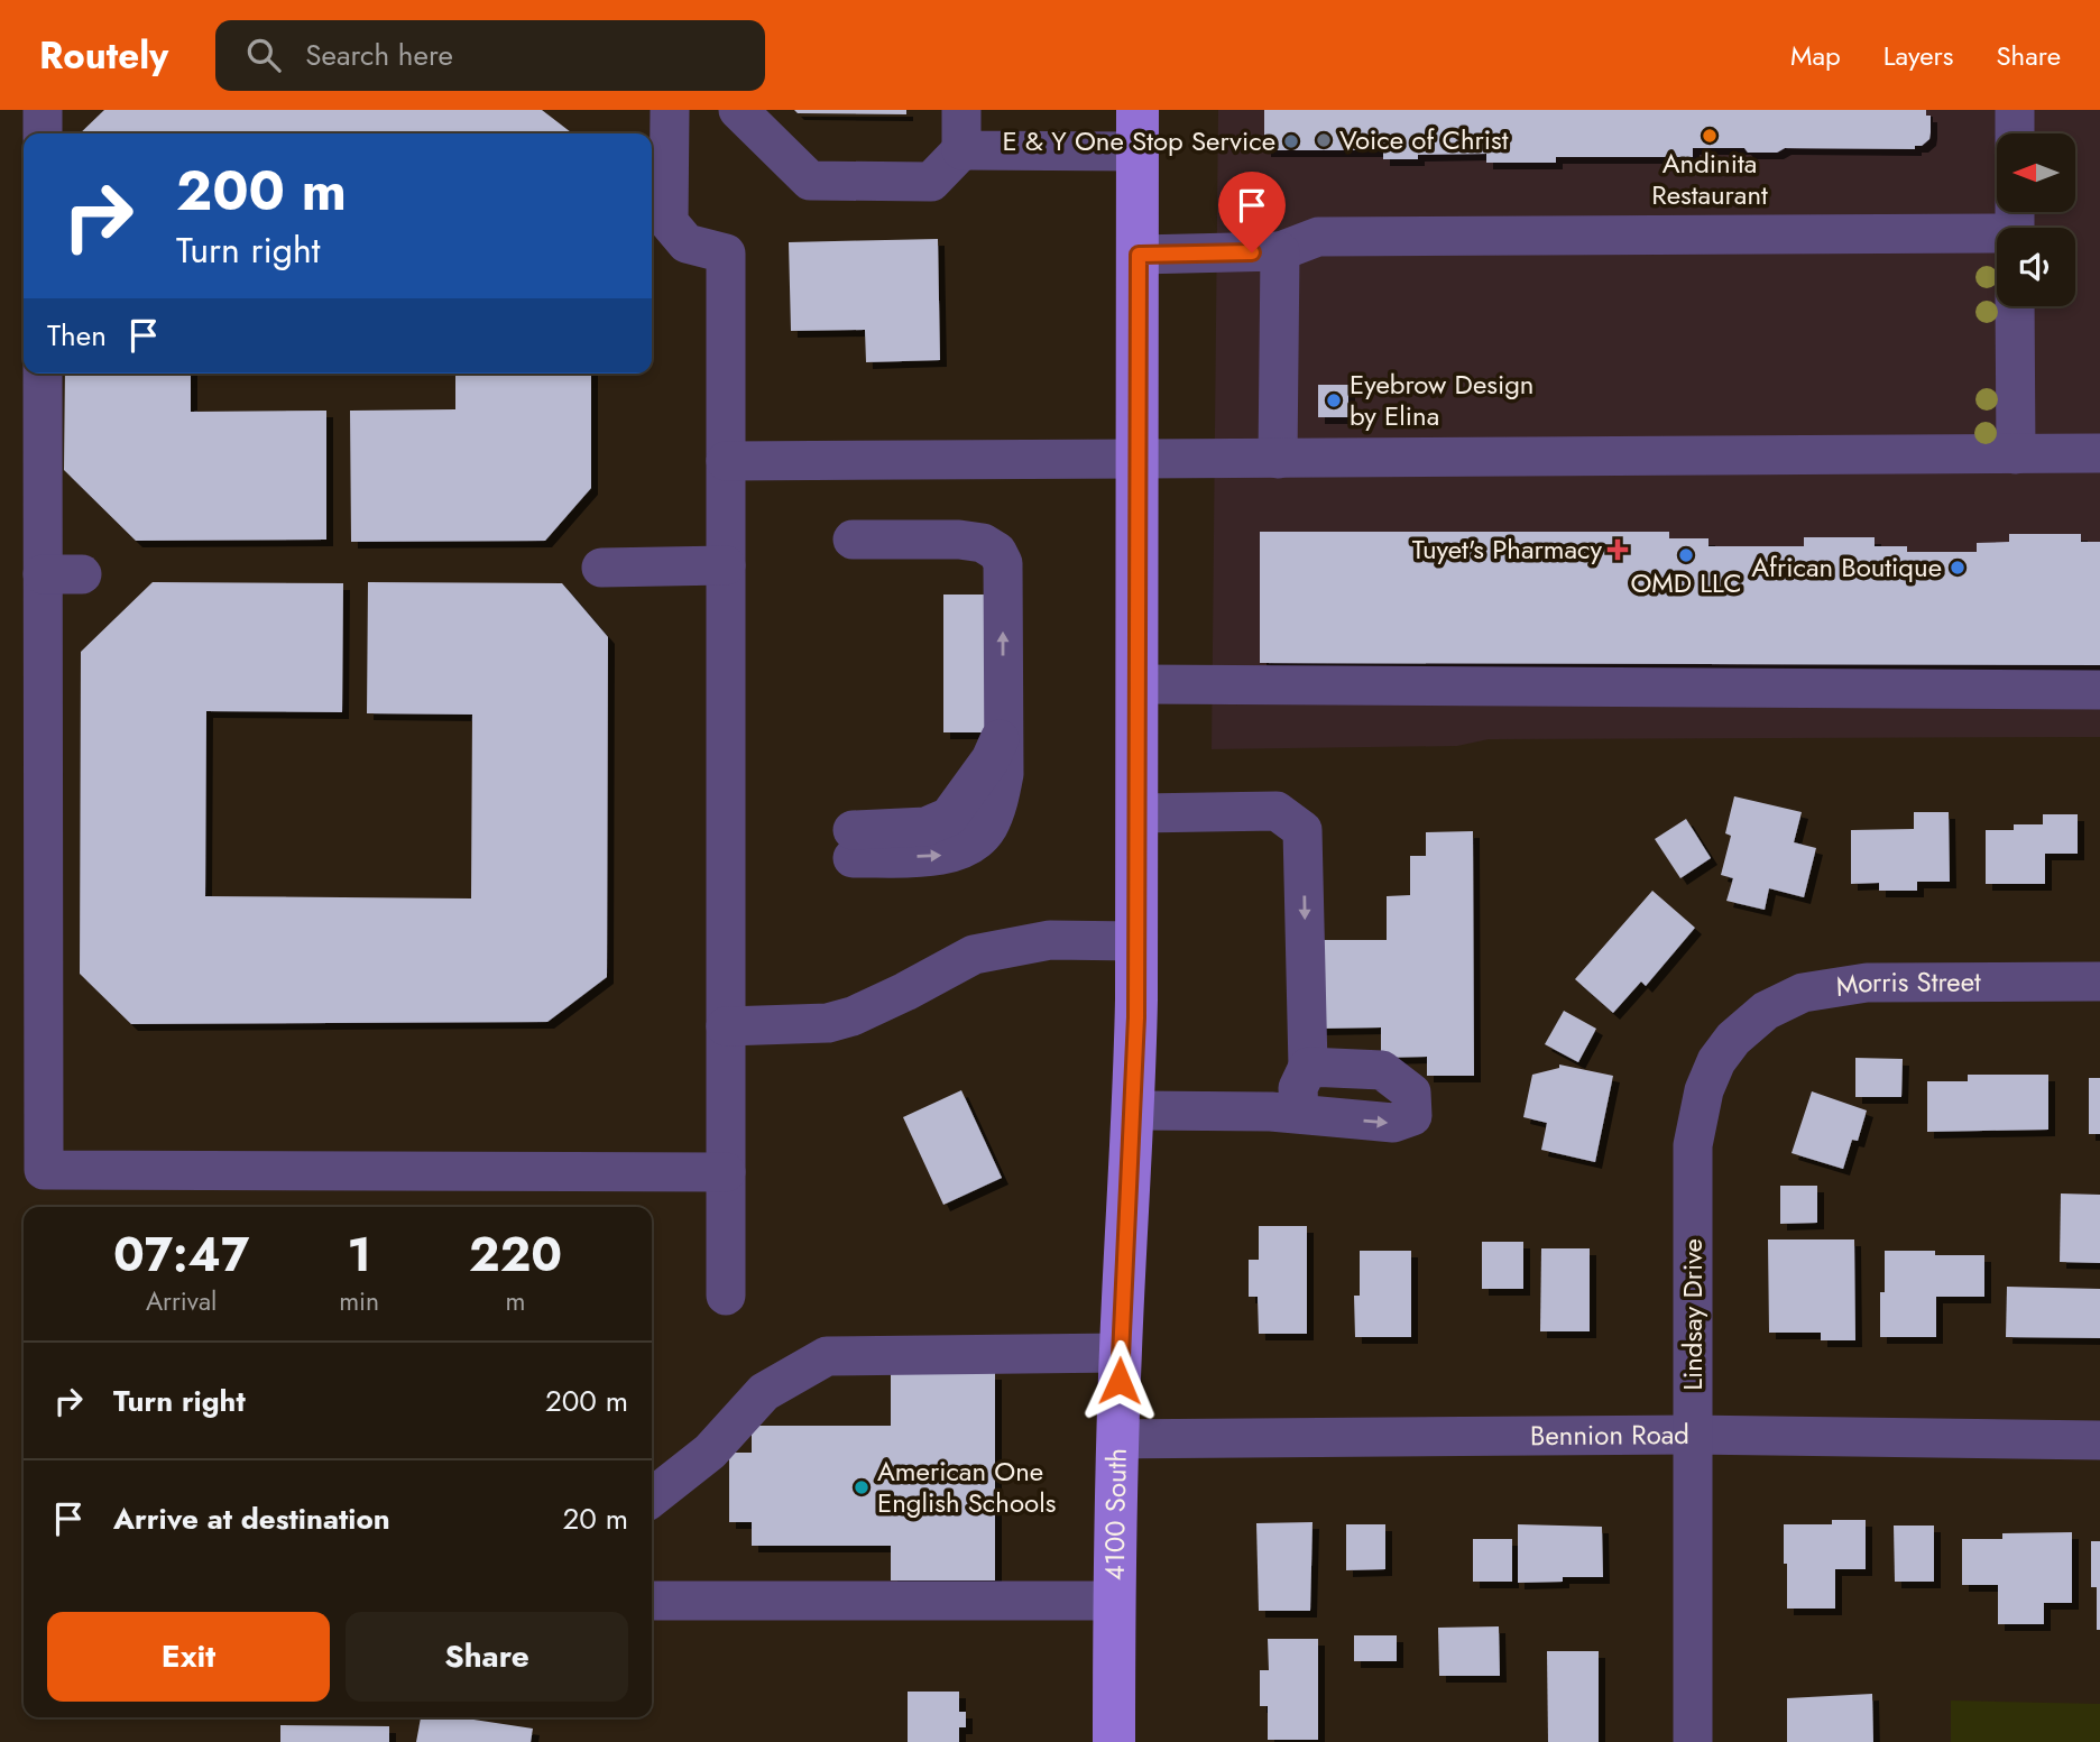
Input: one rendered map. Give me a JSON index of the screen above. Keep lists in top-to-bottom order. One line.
{"streets":{"main road":["4100 South"],"street":["Morris Street","Lindsay Drive","Bennion Road"]},"crossings":[["Morris Street","Lindsay Drive"],["Lindsay Drive","Bennion Road"],["Bennion Road","4100 South"]],"places":{"other":["Andinita Restaurant","Voice of Christ","E & Y One Stop Service","Eyebrow Design by Elina","OMD LLC","African Boutique","American One English Schools"],"health":["Tuyet's Pharmacy"]},"north":"left","page":{"header":"Routely","search":"Search here","nav":["Map","Layers","Share"],"turn":["200 m","Turn right"],"then":"Then","eta":["07:47","Arrival","1","min","220","m"],"list":[{"name":"Turn right","value":"200 m"},{"name":"Arrive at destination","value":"20 m"}],"buttons":["Exit","Share"]}}
